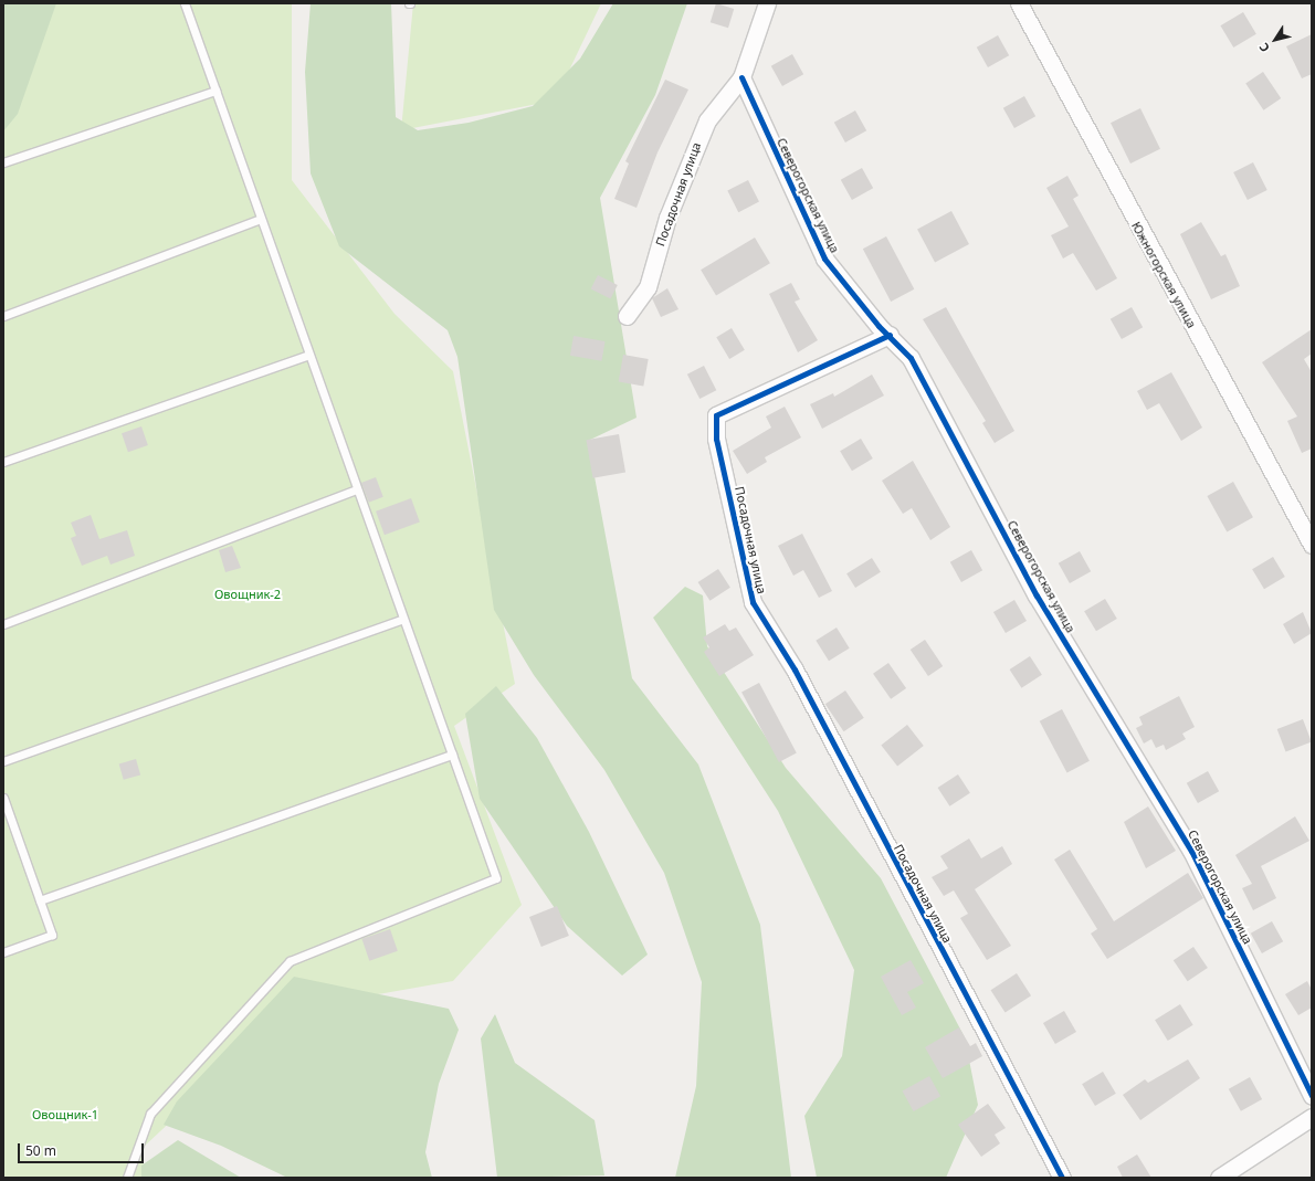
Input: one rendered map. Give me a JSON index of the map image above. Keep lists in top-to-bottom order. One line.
{"streets":{"street":["Посадочная улица","Северогорская улица","Южногорская улица"]},"crossings":[["Посадочная улица","Северогорская улица"]],"parks":["Овощник-2","Овощник-1"],"scale_bar":"50 m","north":"bottom left"}
